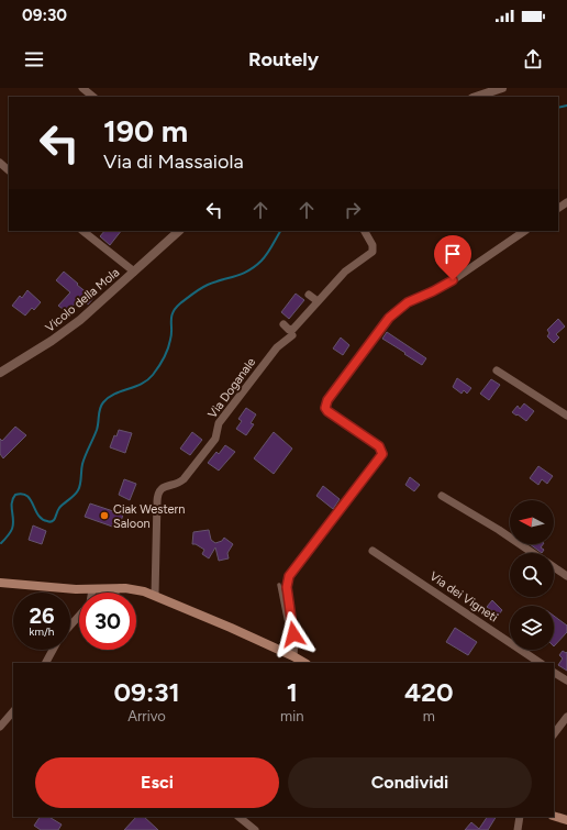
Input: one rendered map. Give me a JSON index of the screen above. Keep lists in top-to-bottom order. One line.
{"streets":{"street":["Vicolo della Mola","Via Doganale","Via dei Vigneti"]},"places":["Ciak Western Saloon"],"north":"left","page":{"status":"09:30","header":"Routely","turn":["190 m","Via di Massaiola"],"speed":"26 km/h","limit":"30","eta":["09:31","Arrivo","1","min","420","m"],"buttons":["Esci","Condividi"]}}
